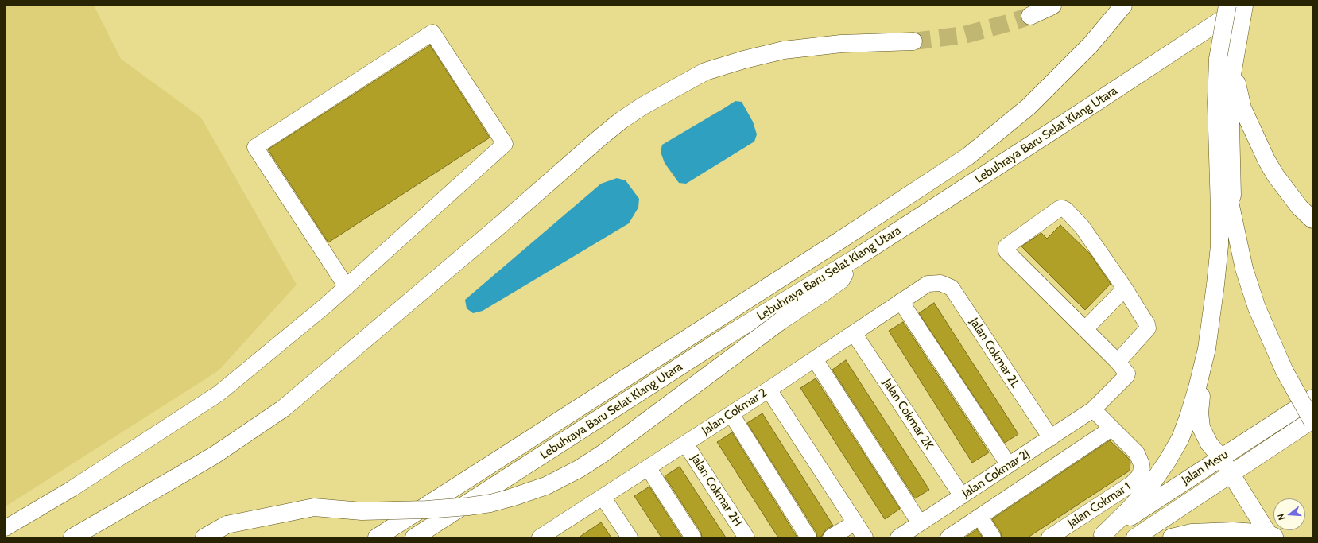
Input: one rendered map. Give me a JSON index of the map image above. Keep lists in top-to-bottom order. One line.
{"streets":{"highway":["Lebuhraya Baru Selat Klang Utara","Jalan Meru"],"street":["Jalan Cokmar 2L","Jalan Cokmar 2","Jalan Cokmar 2K","Jalan Cokmar 2J","Jalan Cokmar 2H","Jalan Cokmar 1"]},"crossings":[["Jalan Cokmar 2L","Jalan Cokmar 2"],["Jalan Cokmar 2L","Jalan Cokmar 2J"],["Jalan Cokmar 2","Jalan Cokmar 2K"],["Jalan Cokmar 2","Jalan Cokmar 2H"],["Jalan Cokmar 2K","Jalan Cokmar 2J"],["Jalan Cokmar 2J","Jalan Cokmar 1"]],"north":"left"}
